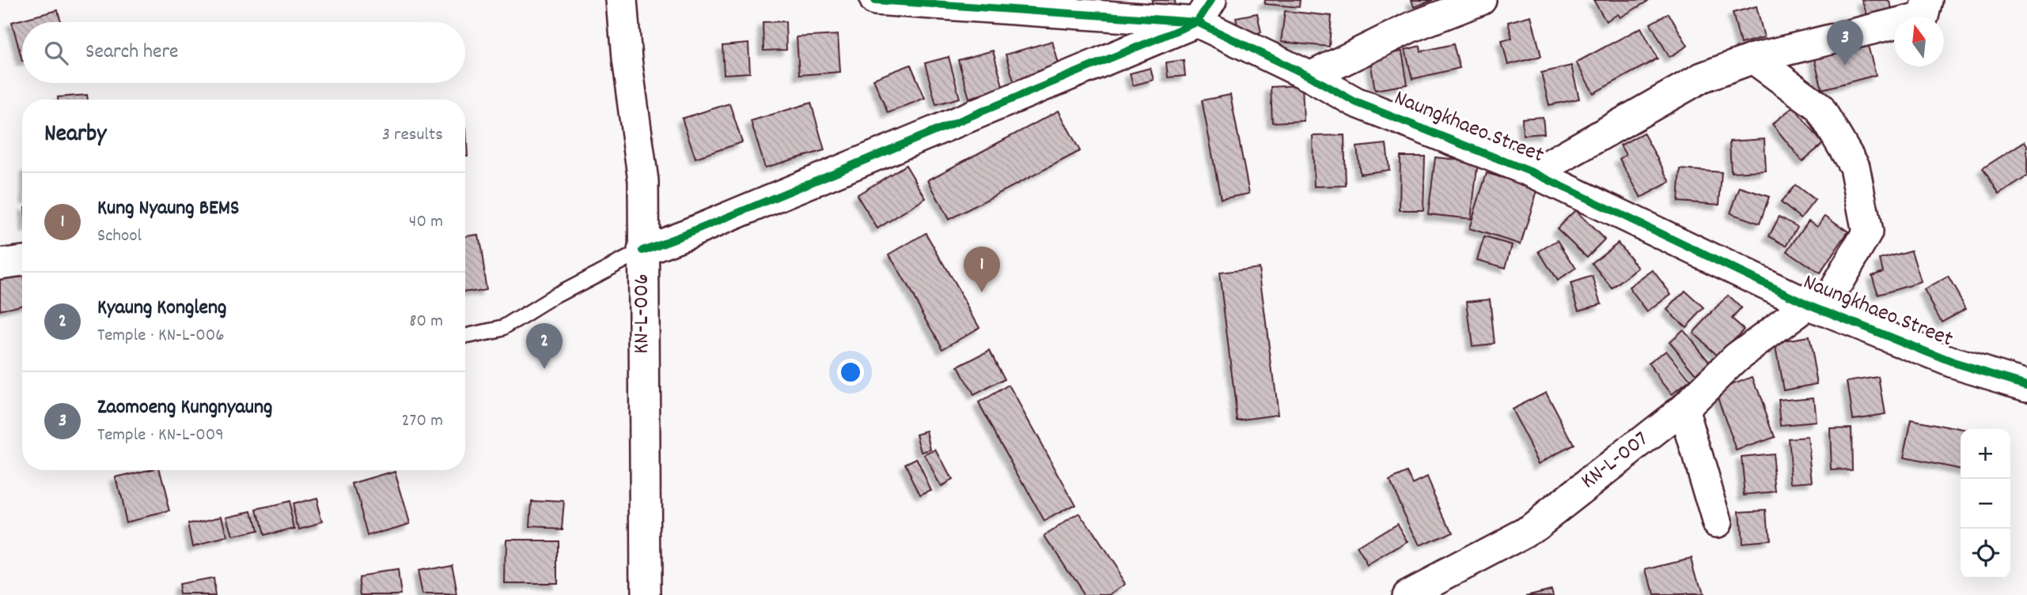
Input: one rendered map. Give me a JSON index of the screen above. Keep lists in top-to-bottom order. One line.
{"streets":{"street":["Naungkhaeo Street","KN-L-006","KN-L-007"]},"crossings":[["Naungkhaeo Street","KN-L-007"]],"north":"top","page":{"pins":["3","1","2"],"search":"Search here","heading":["Nearby","3 results"],"list":[{"mark":"1","name":"Kung Nyaung BEMS","note":"School","value":"40 m"},{"mark":"2","name":"Kyaung Kongleng","note":"Temple · KN-L-006","value":"80 m"},{"mark":"3","name":"Zaomoeng Kungnyaung","note":"Temple · KN-L-009","value":"270 m"}],"map_buttons":["+","−"]}}
